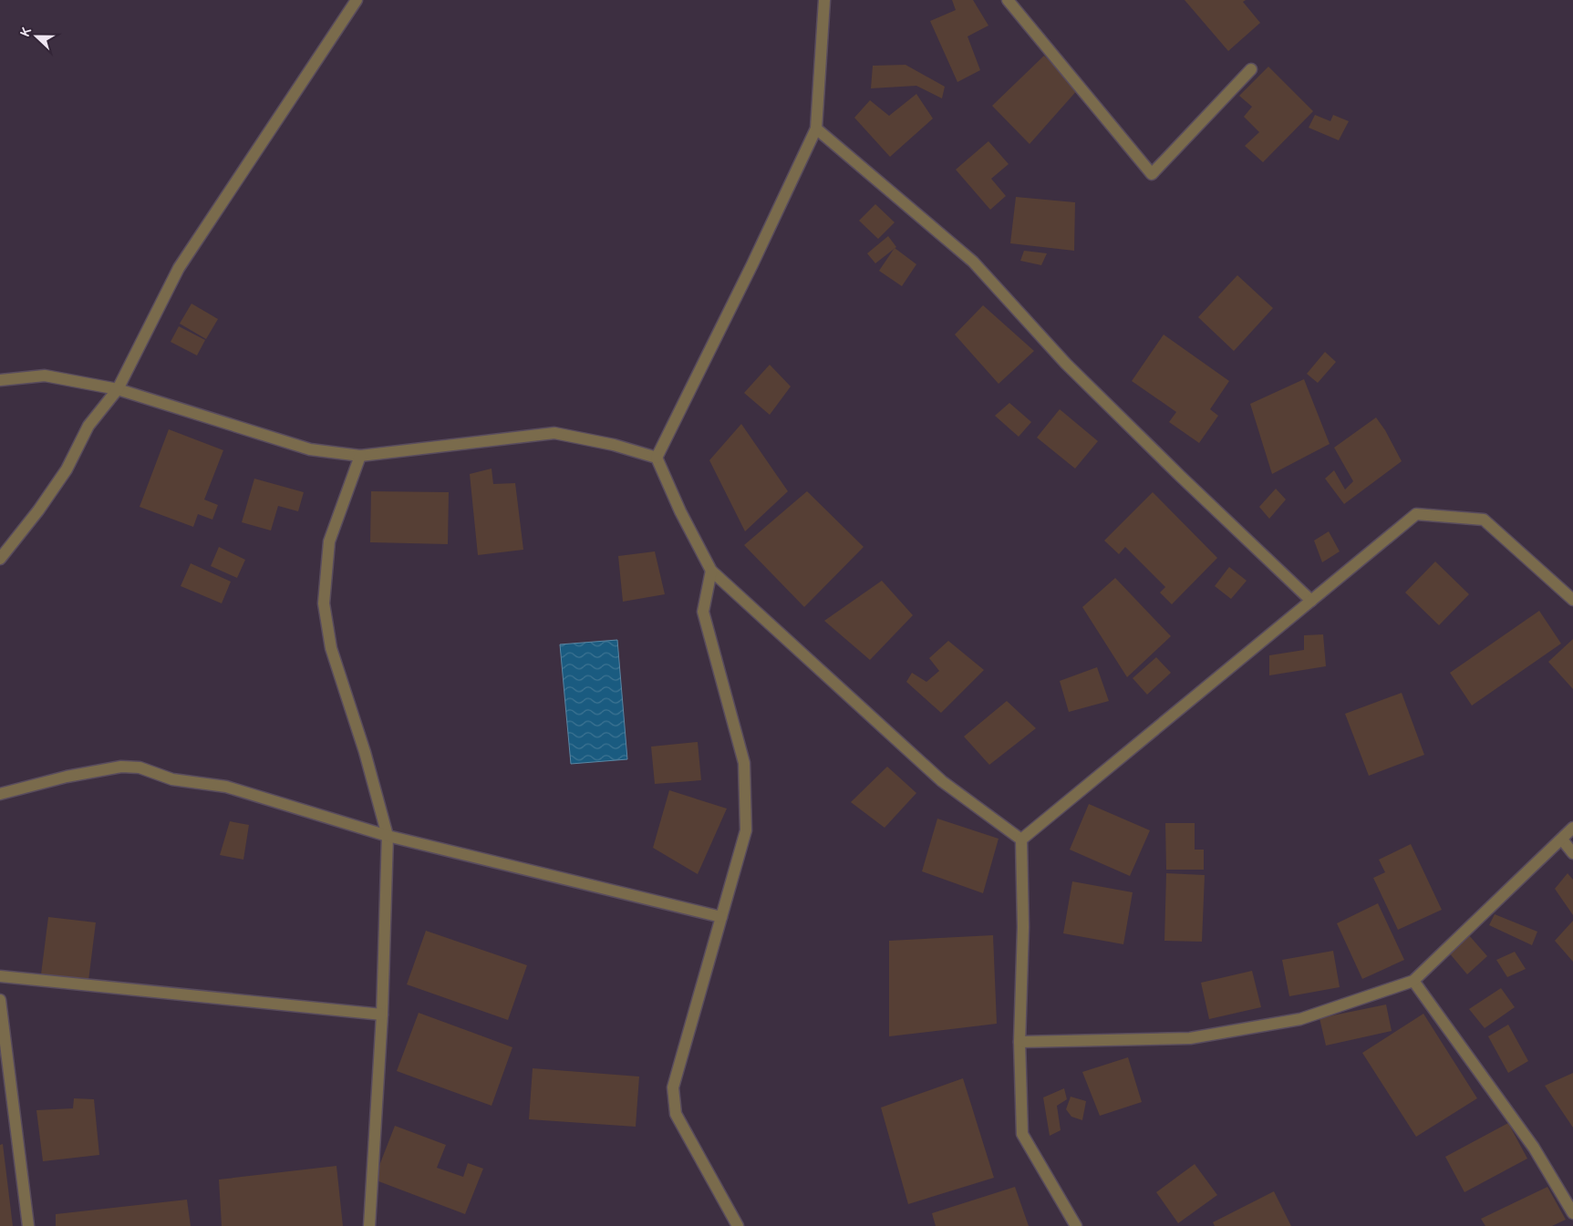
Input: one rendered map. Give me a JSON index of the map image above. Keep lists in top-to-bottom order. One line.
{"north":"left"}
